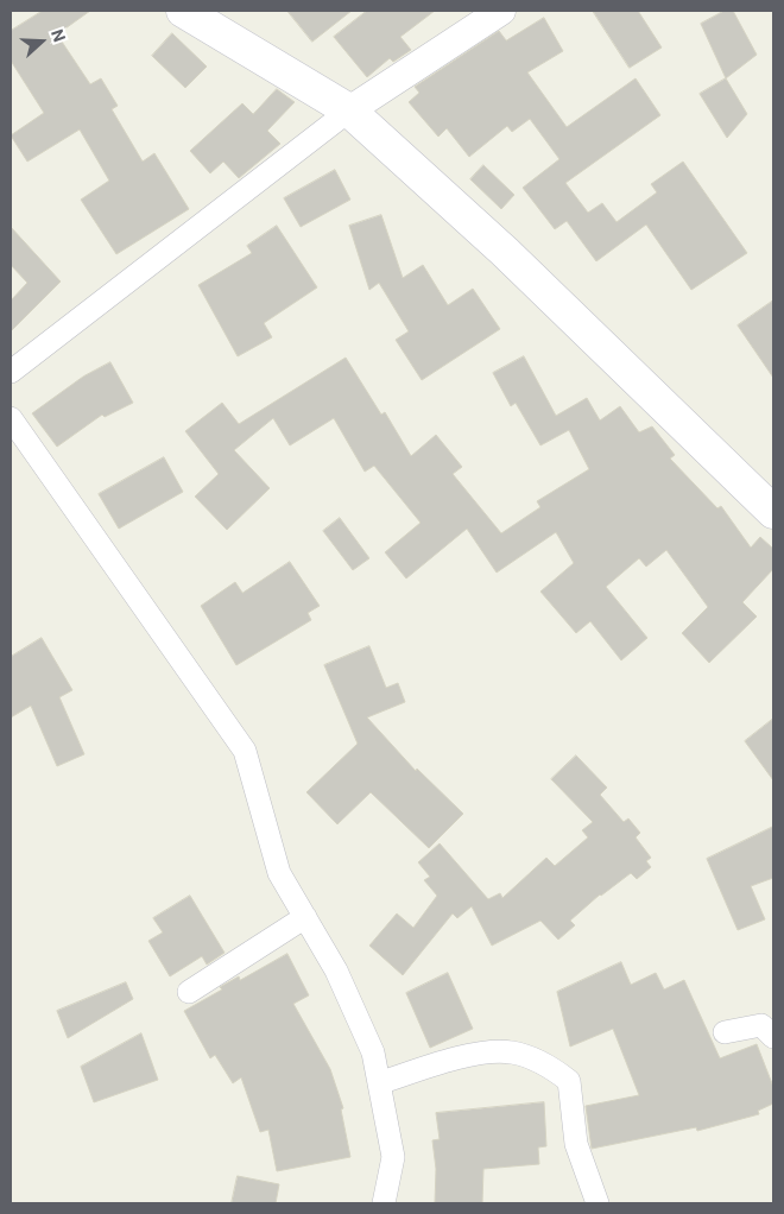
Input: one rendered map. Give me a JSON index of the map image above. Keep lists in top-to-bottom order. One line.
{"north":"right"}
